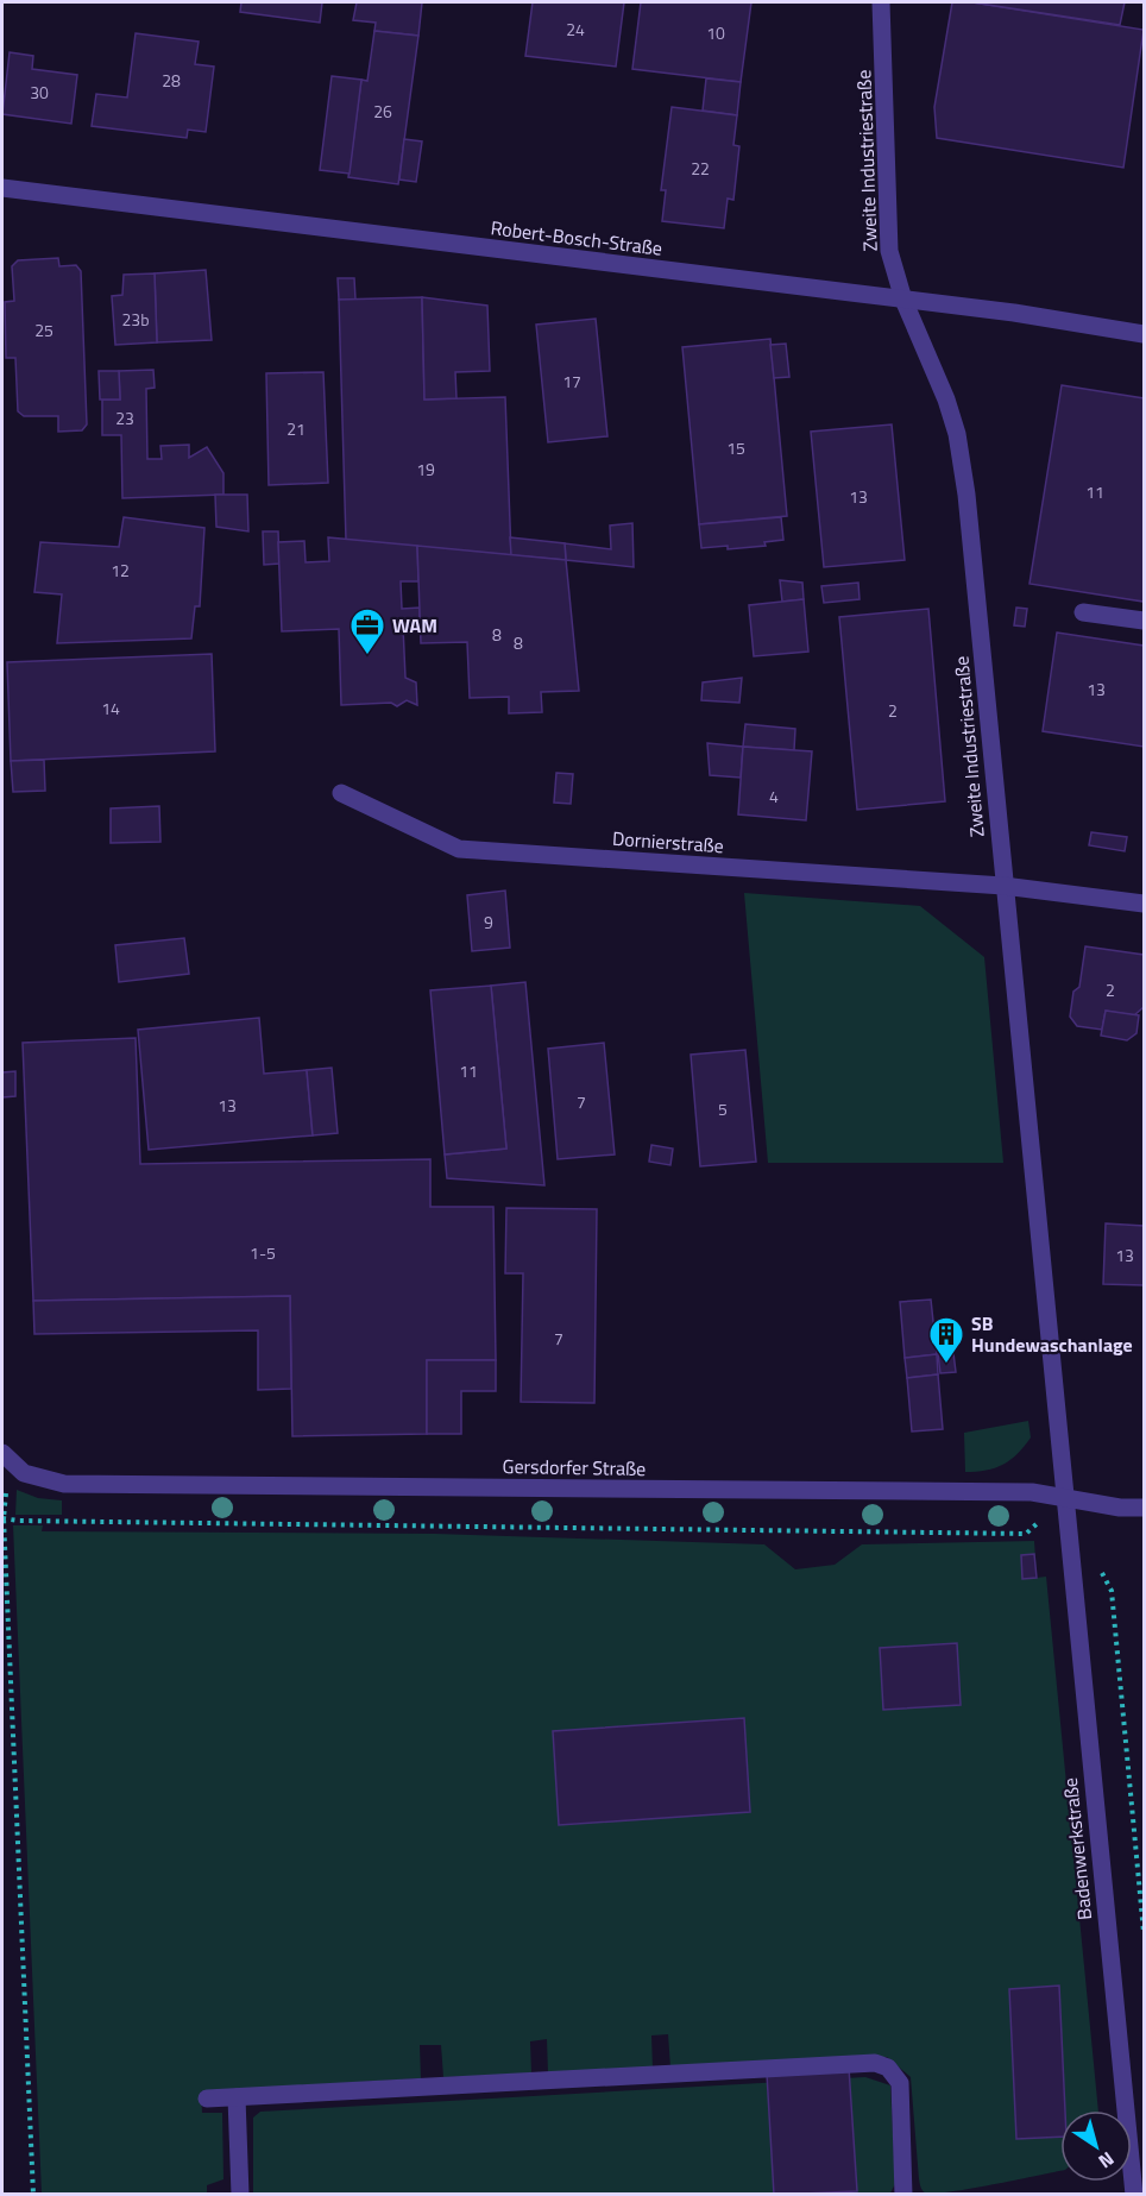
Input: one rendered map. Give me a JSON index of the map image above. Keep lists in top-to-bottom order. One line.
{"streets":{"street":["Zweite Industriestraße","Robert-Bosch-Straße","Dornierstraße","Gersdorfer Straße","Badenwerkstraße"]},"crossings":[["Zweite Industriestraße","Robert-Bosch-Straße"],["Zweite Industriestraße","Dornierstraße"],["Zweite Industriestraße","Gersdorfer Straße"],["Zweite Industriestraße","Badenwerkstraße"],["Gersdorfer Straße","Badenwerkstraße"]],"places":{"office":["WAM"],"building":["SB Hundewaschanlage"]},"house_numbers":["24","10","28","30","26","22","23b","25","17","23","21","15","19","11","13","12","8","8","13","14","2","4","9","2","11","7","13","5","1-5","13","7"],"north":"bottom right"}
